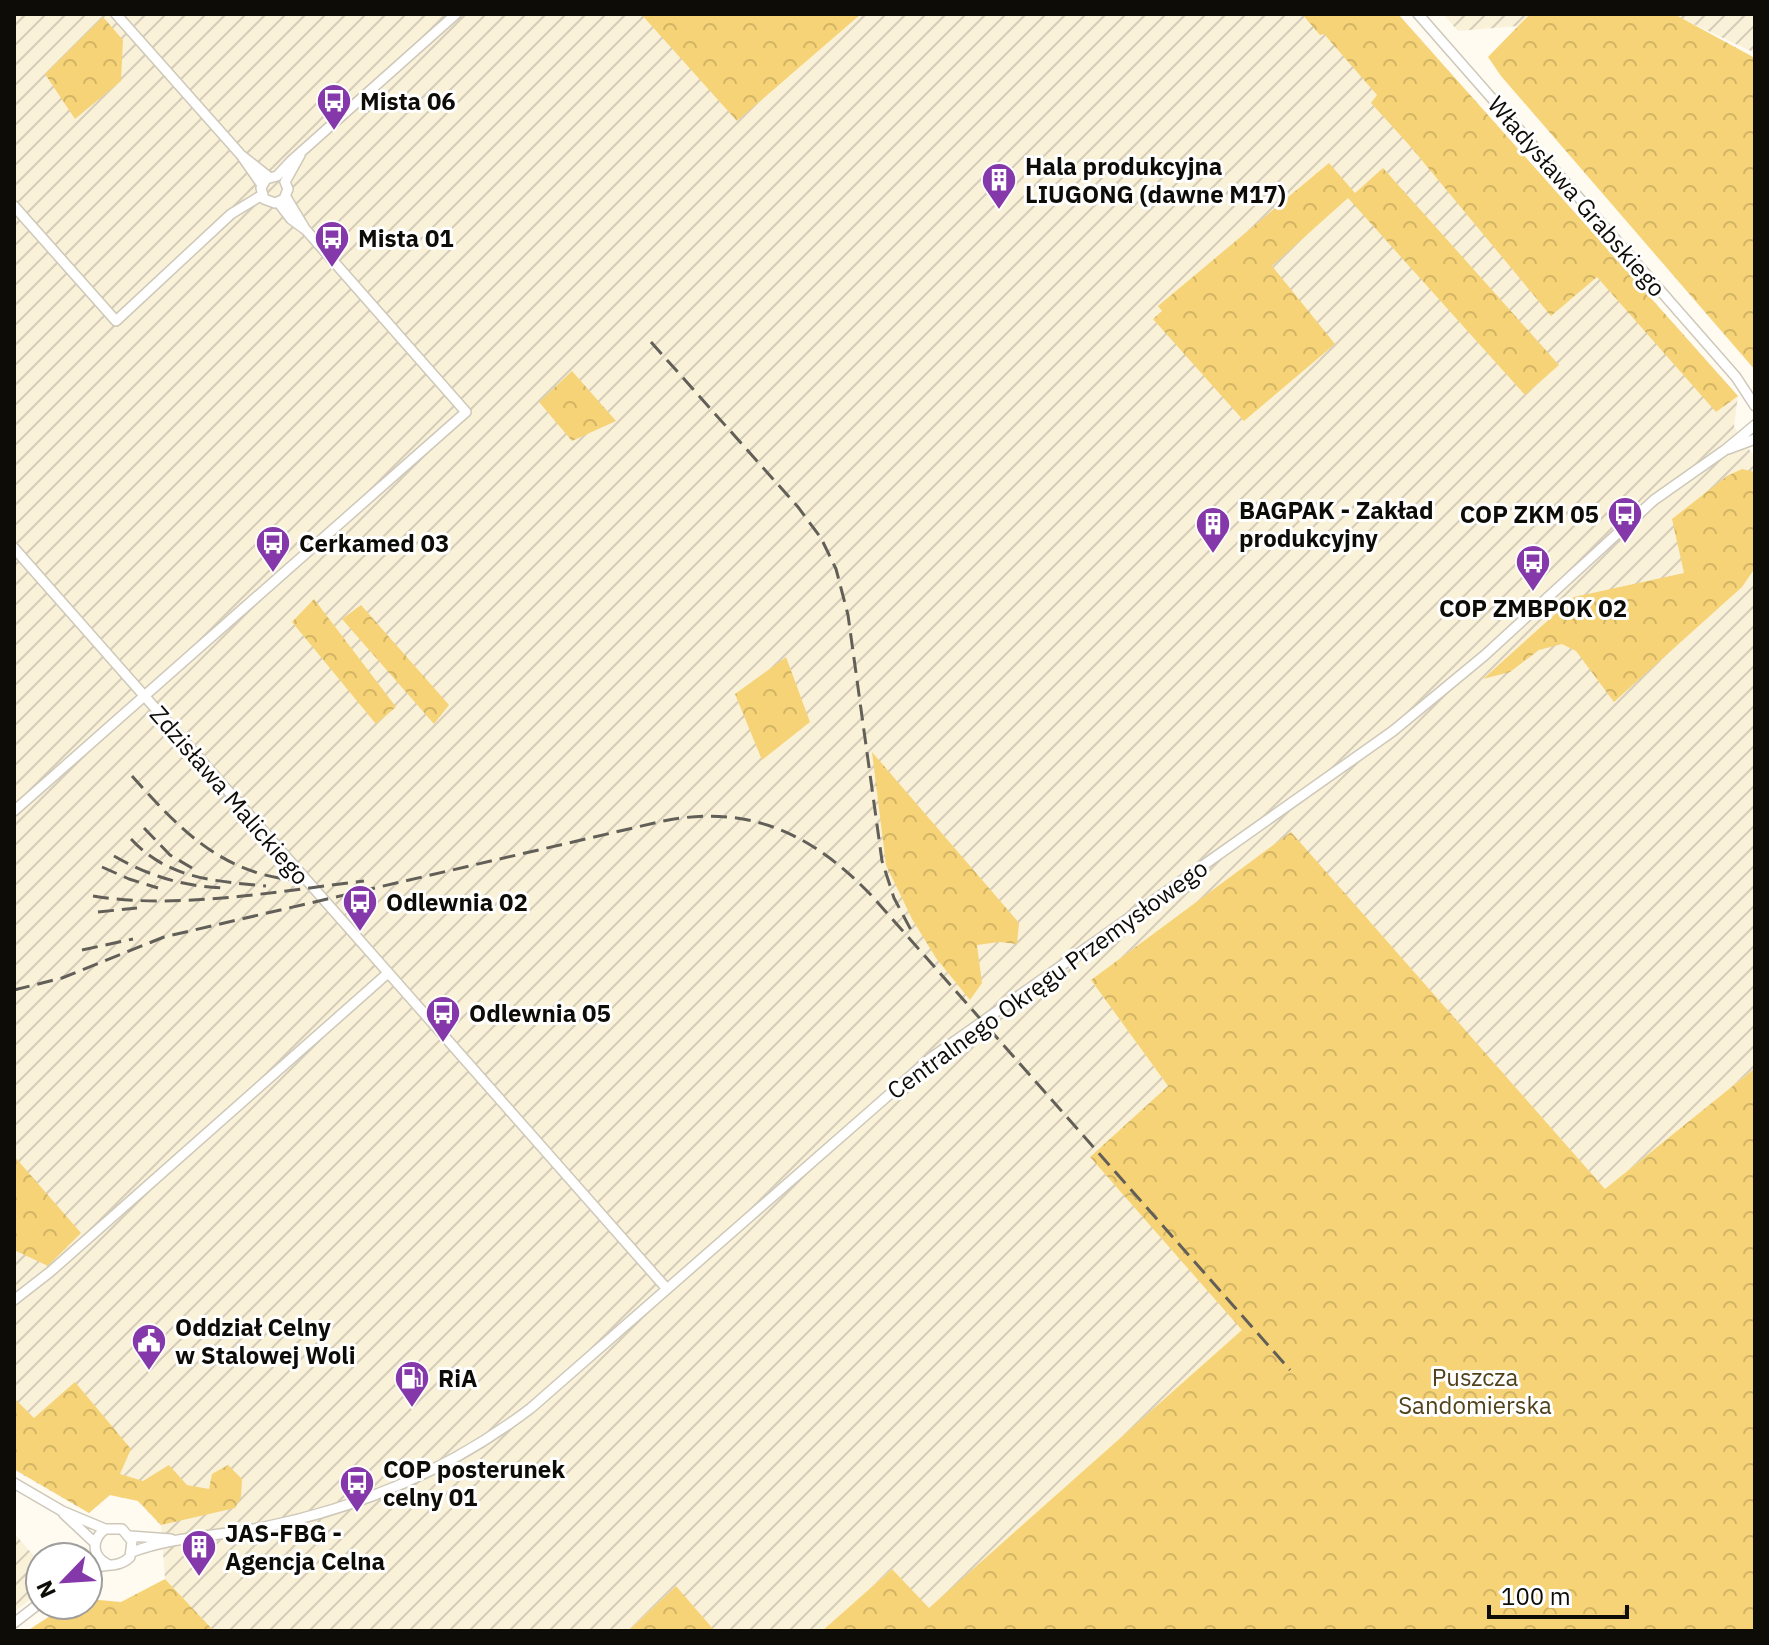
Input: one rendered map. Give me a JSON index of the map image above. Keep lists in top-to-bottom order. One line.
{"streets":{"street":["Władysława Grabskiego","Zdzisława Malickiego","Centralnego Okręgu Przemysłowego"]},"crossings":[["Zdzisława Malickiego","Centralnego Okręgu Przemysłowego"]],"parks":["Puszcza Sandomierska"],"places":{"bus stop":["Mista 06","Mista 01","COP ZKM 05","Cerkamed 03","COP ZMBPOK 02","Odlewnia 02","Odlewnia 05","COP posterunek celny 01"],"building":["Hala produkcyjna LIUGONG (dawne M17)","BAGPAK - Zakład produkcyjny","JAS-FBG - Agencja Celna"],"public building":["Oddział Celny w Stalowej Woli"],"fuel station":["RiA"]},"scale_bar":"100 m","north":"bottom left"}
